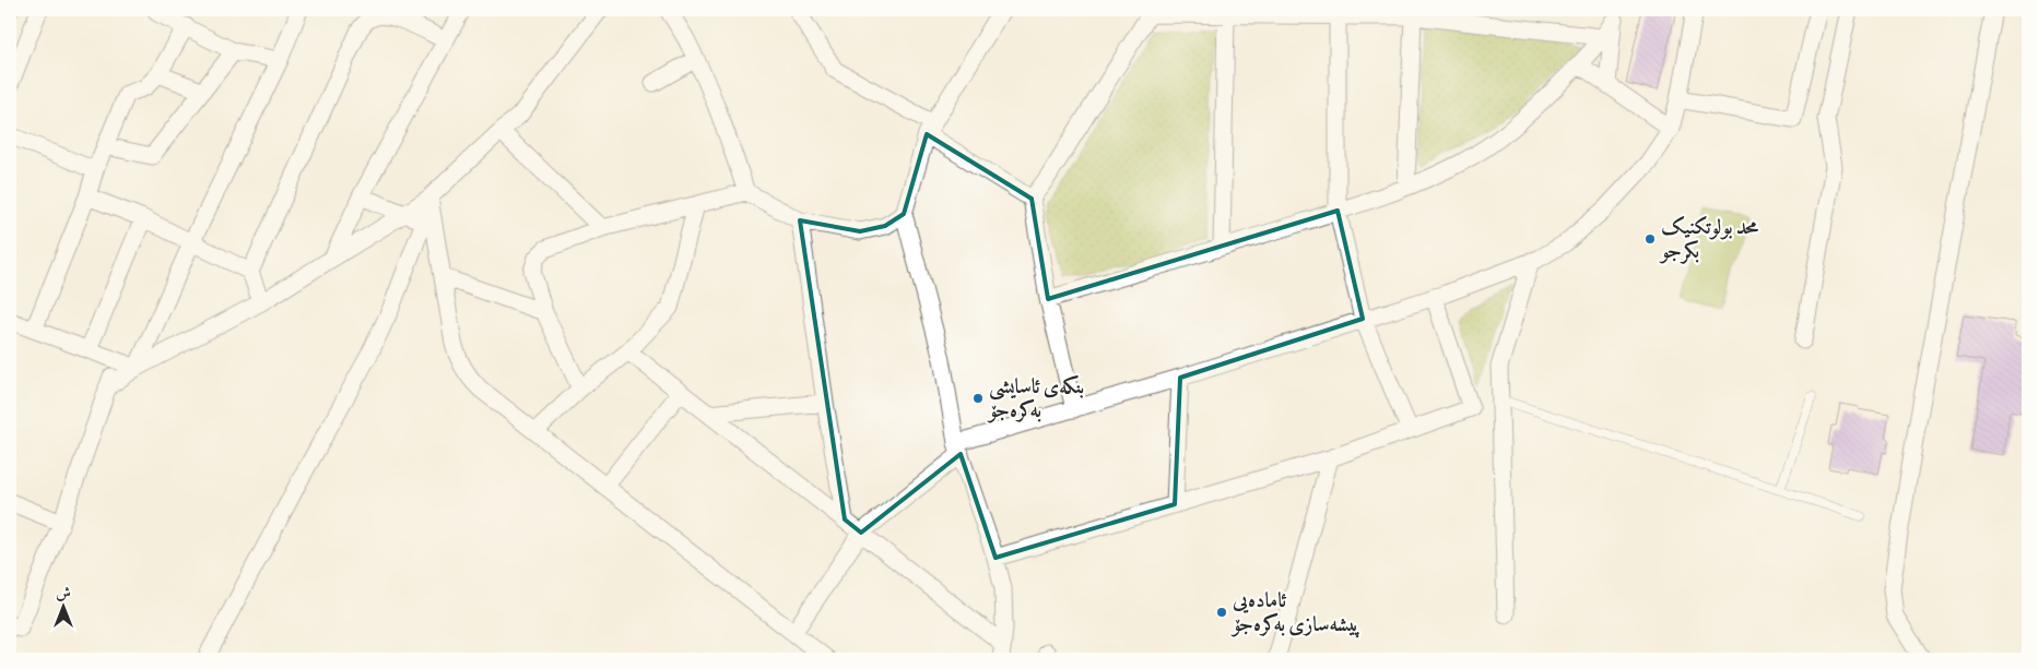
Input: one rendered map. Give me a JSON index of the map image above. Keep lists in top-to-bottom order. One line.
{"places":["محد بولوتکنیک بکرجو","بنکەی ئاسایشی بەکرەجۆ","ئامادەیی پیشەسازی بەکرەجۆ"],"north":"top"}
